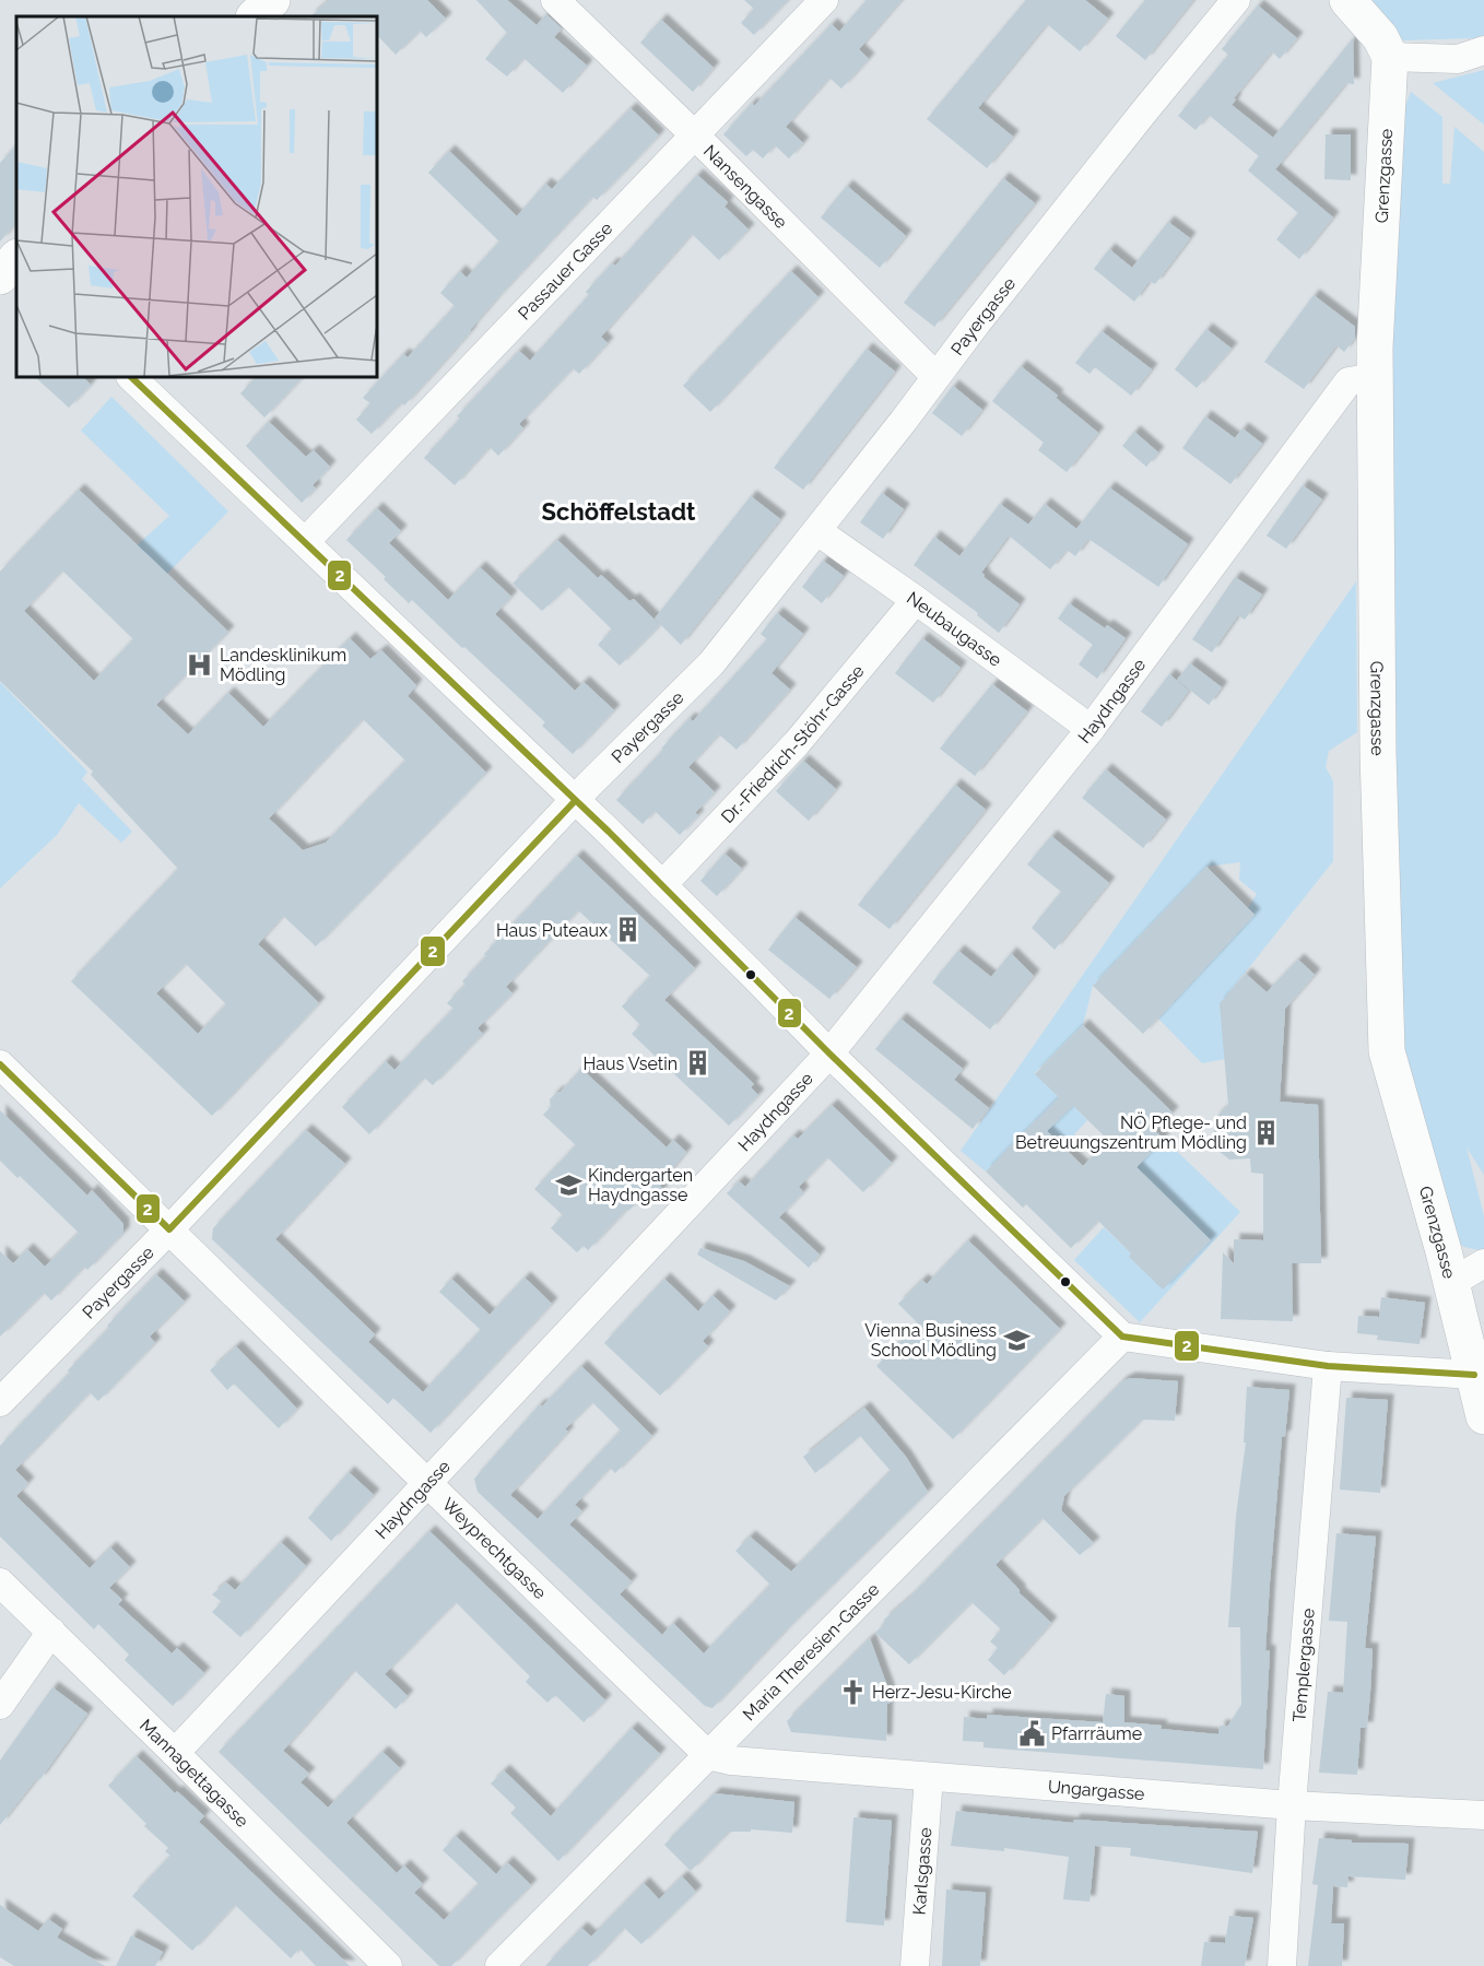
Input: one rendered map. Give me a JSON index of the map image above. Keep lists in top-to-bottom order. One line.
{"streets":{"street":["Grenzgasse","Nansengasse","Passauer Gasse","Payergasse","Neubaugasse","Haydngasse","Dr.-Friedrich-Stöhr-Gasse","Weyprechtgasse","Maria Theresien-Gasse","Templergasse","Mannagettagasse","Ungargasse","Karlsgasse"]},"crossings":[["Grenzgasse","Haydngasse"],["Nansengasse","Passauer Gasse"],["Nansengasse","Payergasse"],["Payergasse","Neubaugasse"],["Payergasse","Weyprechtgasse"],["Neubaugasse","Haydngasse"],["Neubaugasse","Dr.-Friedrich-Stöhr-Gasse"],["Haydngasse","Weyprechtgasse"],["Haydngasse","Mannagettagasse"],["Weyprechtgasse","Maria Theresien-Gasse"],["Weyprechtgasse","Ungargasse"],["Maria Theresien-Gasse","Ungargasse"],["Templergasse","Ungargasse"],["Ungargasse","Karlsgasse"]],"districts":["Schöffelstadt"],"places":{"hospital":["Landesklinikum Mödling"],"building":["Haus Puteaux","Haus Vsetin","NÖ Pflege- und Betreuungszentrum Mödling"],"school or university":["Kindergarten Haydngasse","Vienna Business School Mödling"],"church":["Herz-Jesu-Kirche"],"public building":["Pfarrräume"]},"lines":["transit line 2"]}
